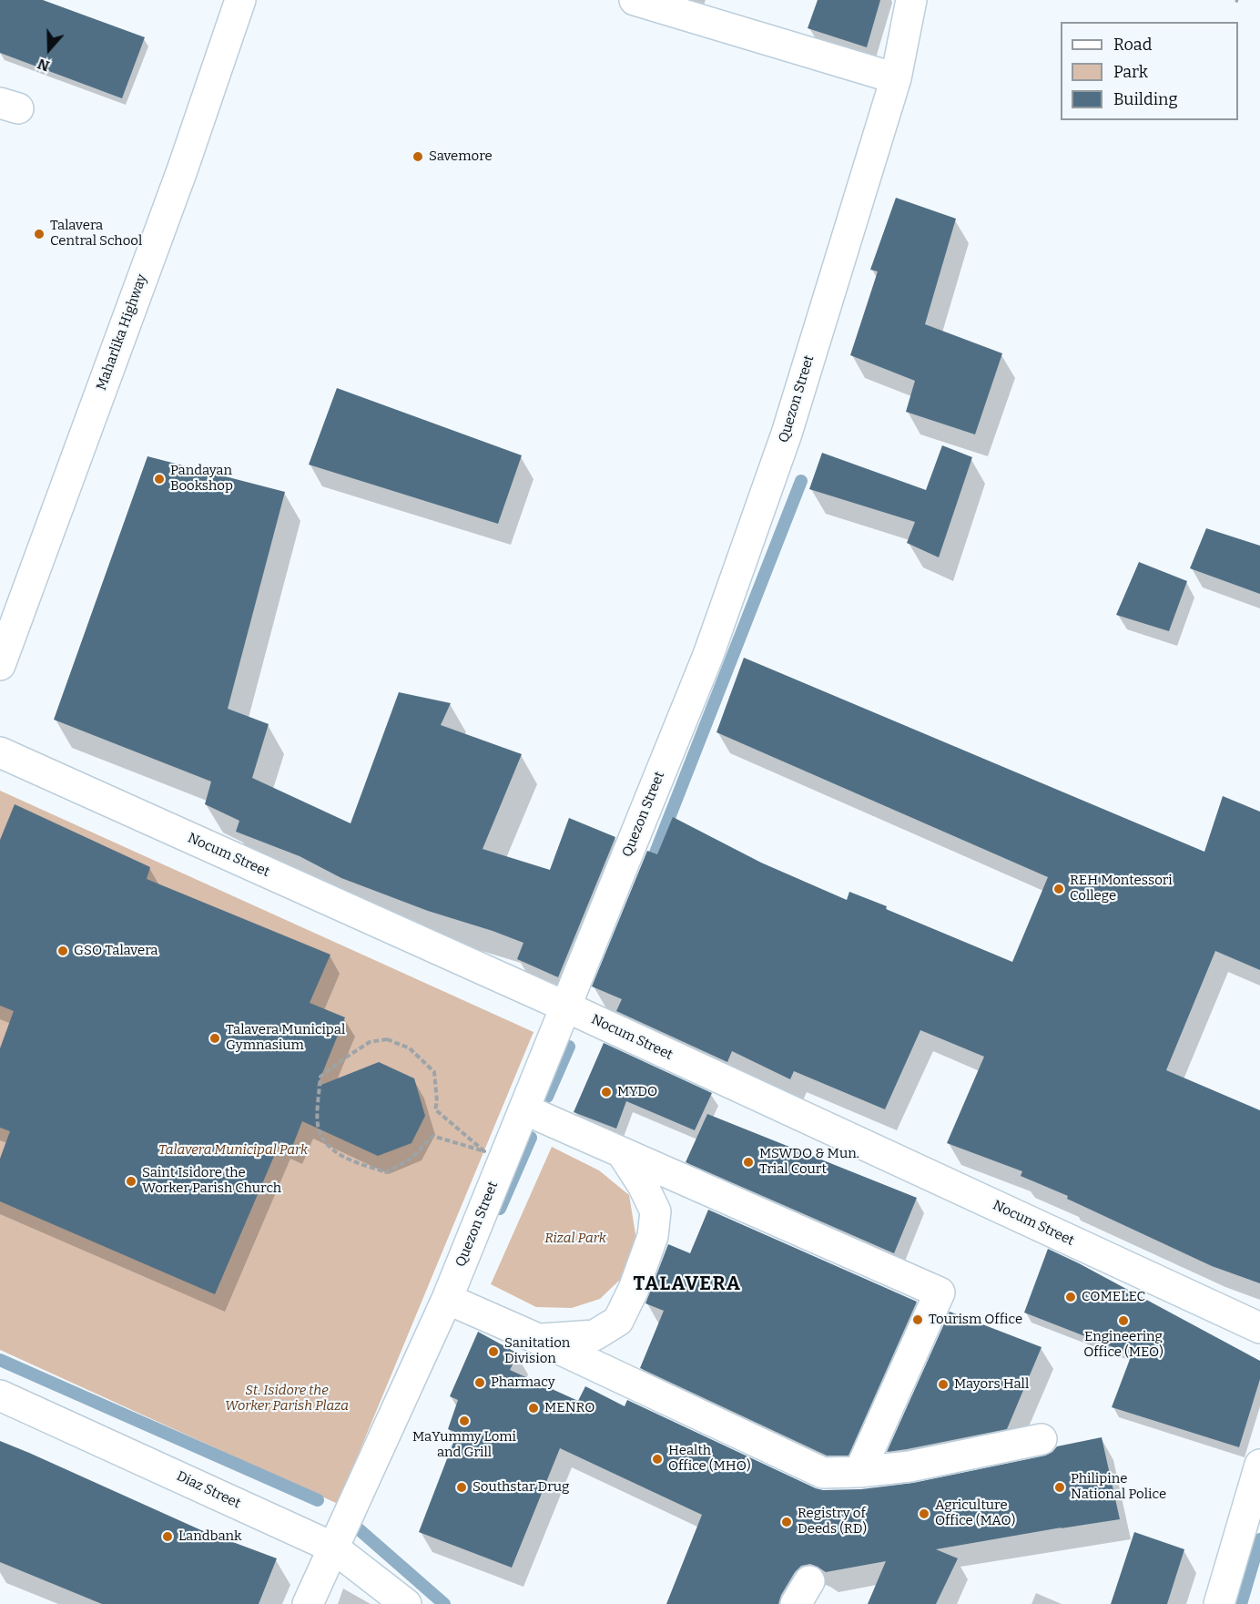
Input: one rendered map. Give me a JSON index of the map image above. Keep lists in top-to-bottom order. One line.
{"streets":{"street":["Maharlika Highway","Quezon Street","Nocum Street","Diaz Street"]},"crossings":[["Quezon Street","Nocum Street"],["Quezon Street","Diaz Street"]],"districts":["TALAVERA"],"parks":["Talavera Municipal Park","Rizal Park","St. Isidore the Worker Parish Plaza"],"places":["Savemore","Talavera Central School","Pandayan Bookshop","REH Montessori College","GSO Talavera","Talavera Municipal Gymnasium","MYDO","MSWDO & Mun. Trial Court","Saint Isidore the Worker Parish Church","COMELEC","Tourism Office","Engineering Office (MEO)","Sanitation Division","Pharmacy","Mayors Hall","MENRO","MaYummy Lomi and Grill","Health Office (MHO)","Southstar Drug","Philipine National Police","Agriculture Office (MAO)","Registry of Deeds (RD)","Landbank"],"legend":["Road","Park","Building"],"north":"bottom"}
